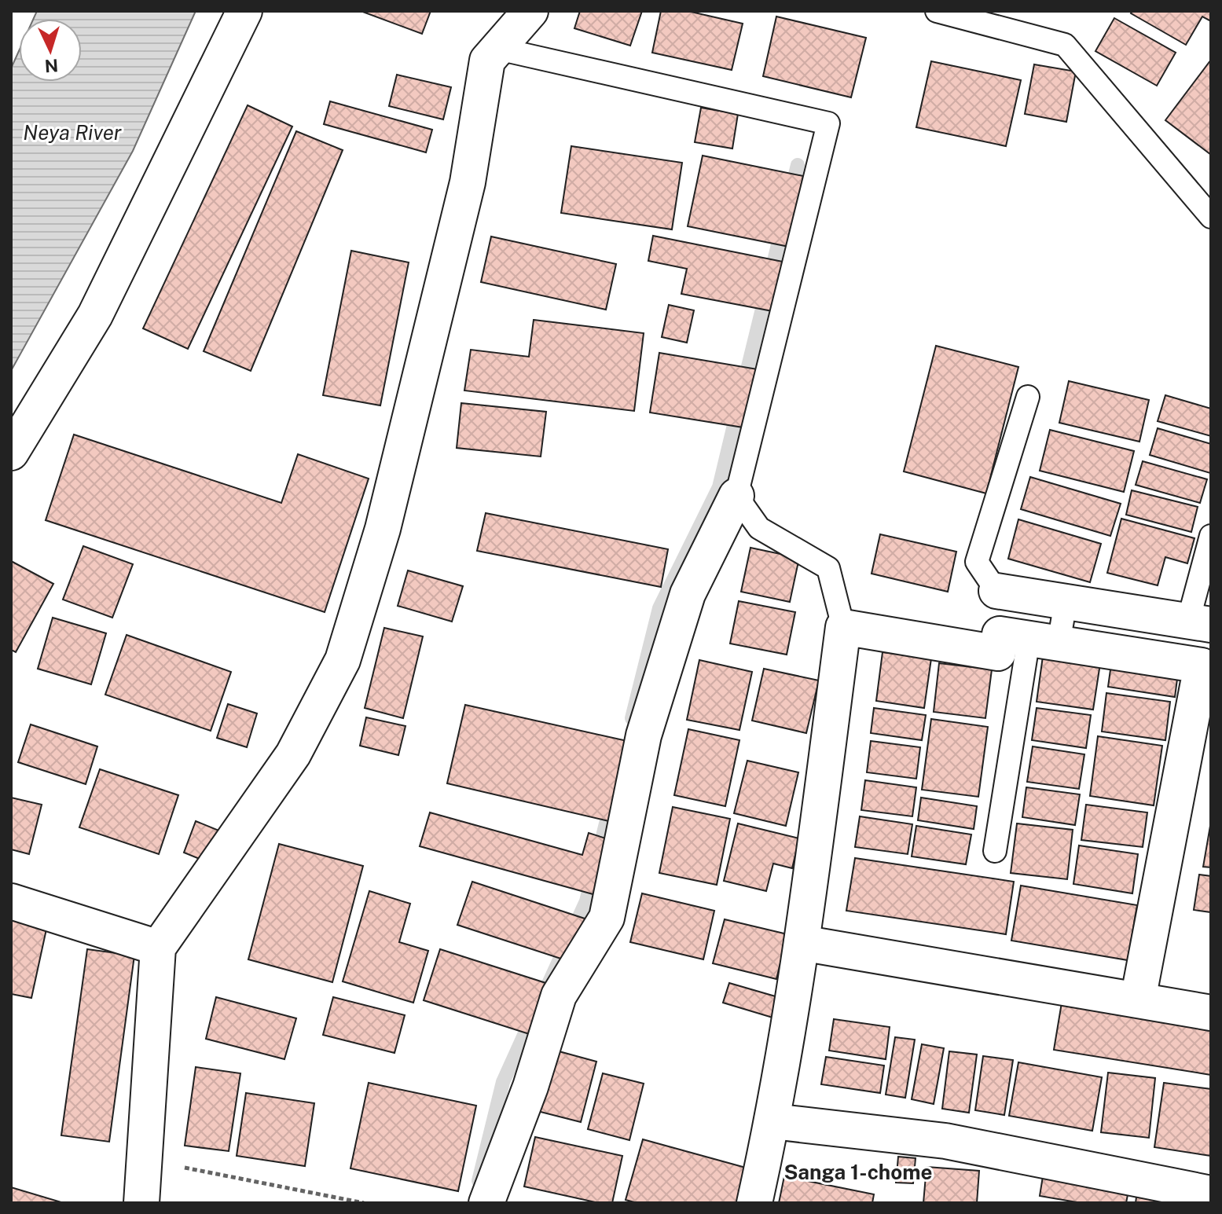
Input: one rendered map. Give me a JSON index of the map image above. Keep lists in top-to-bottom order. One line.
{"districts":["Sanga 1-chome"],"water":["Neya River"],"north":"bottom"}
